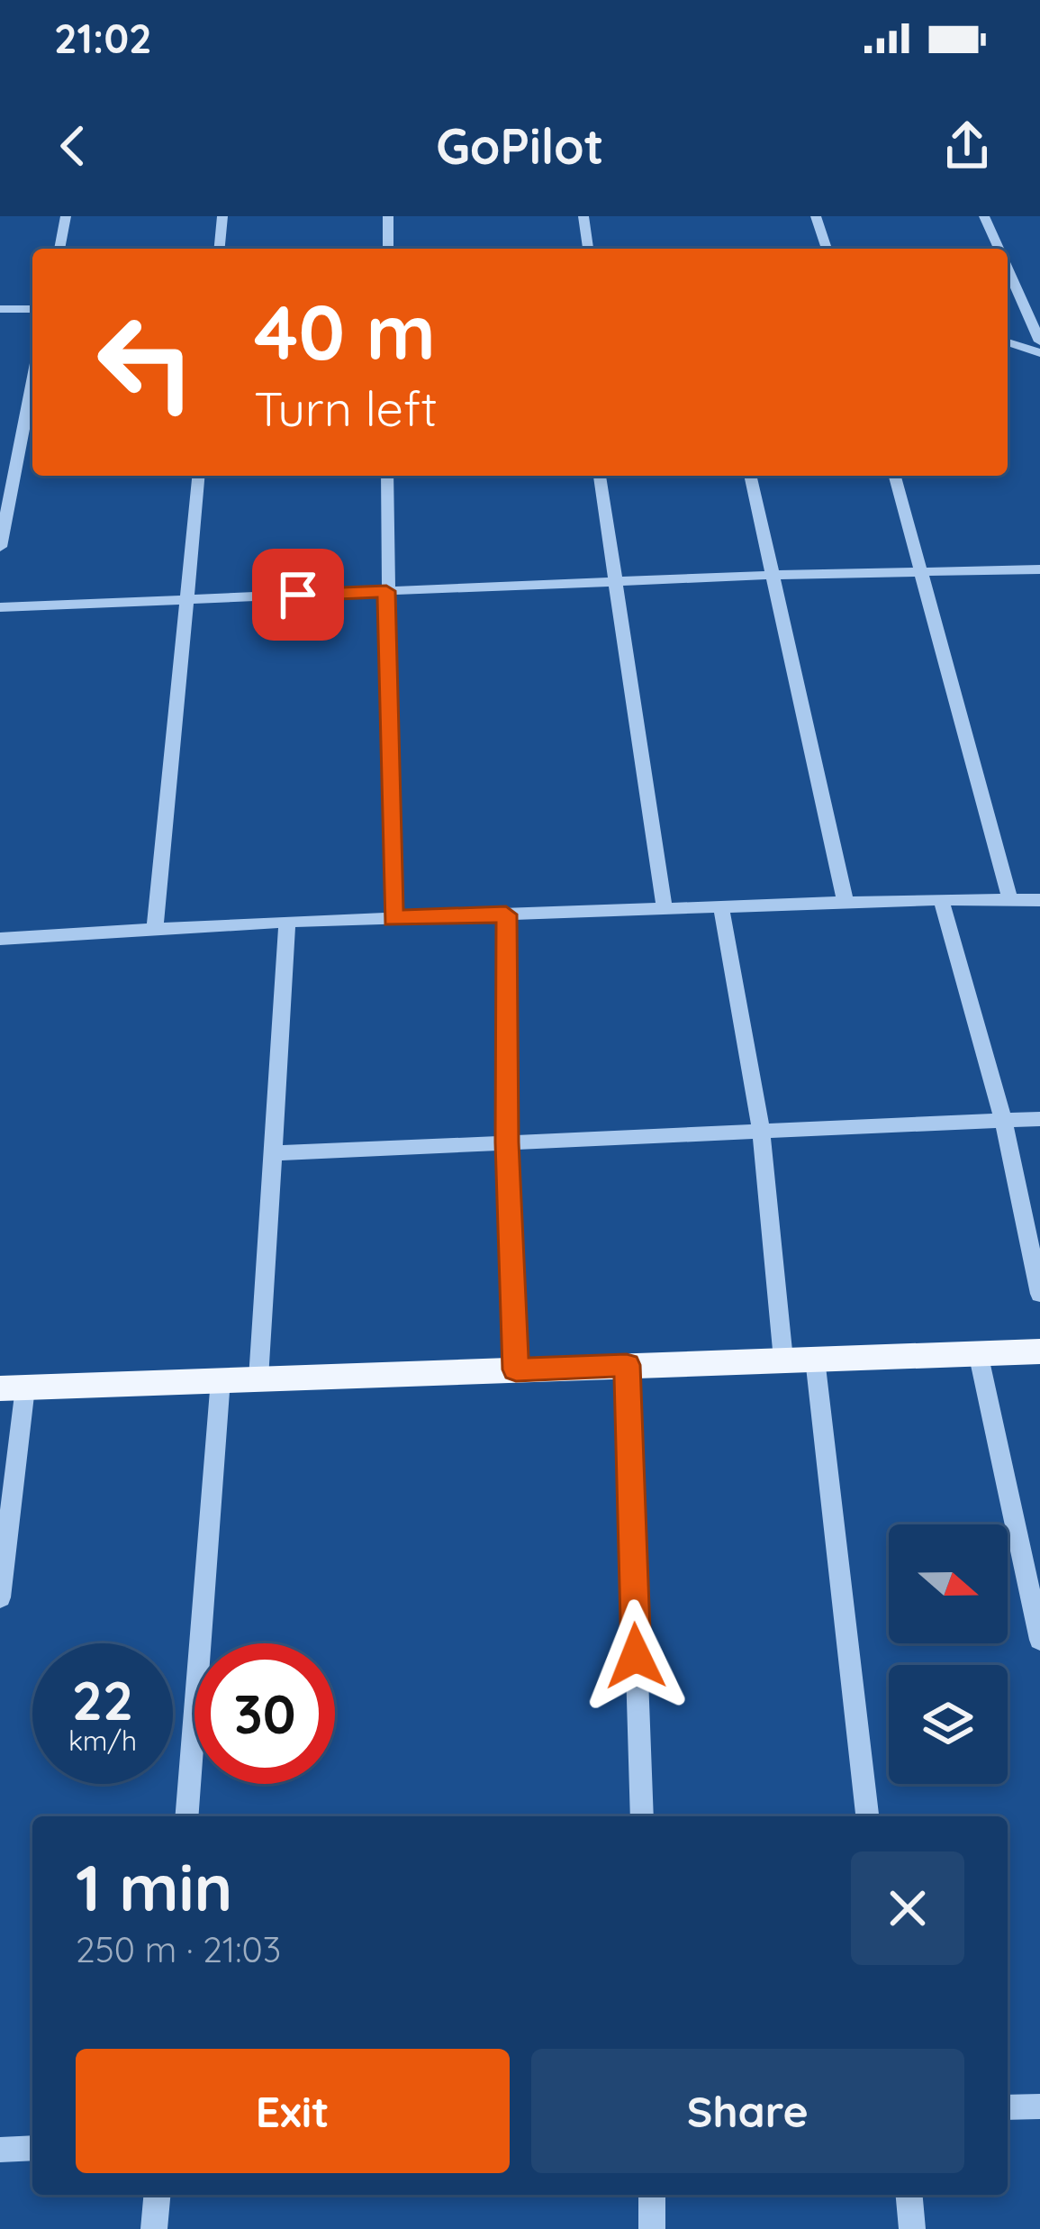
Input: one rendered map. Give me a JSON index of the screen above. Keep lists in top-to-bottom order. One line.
{"north":"right","page":{"status":"21:02","header":"GoPilot","turn":["40 m","Turn left"],"speed":"22 km/h","limit":"30","heading":["1 min","250 m · 21:03"],"buttons":["Exit","Share"]}}
